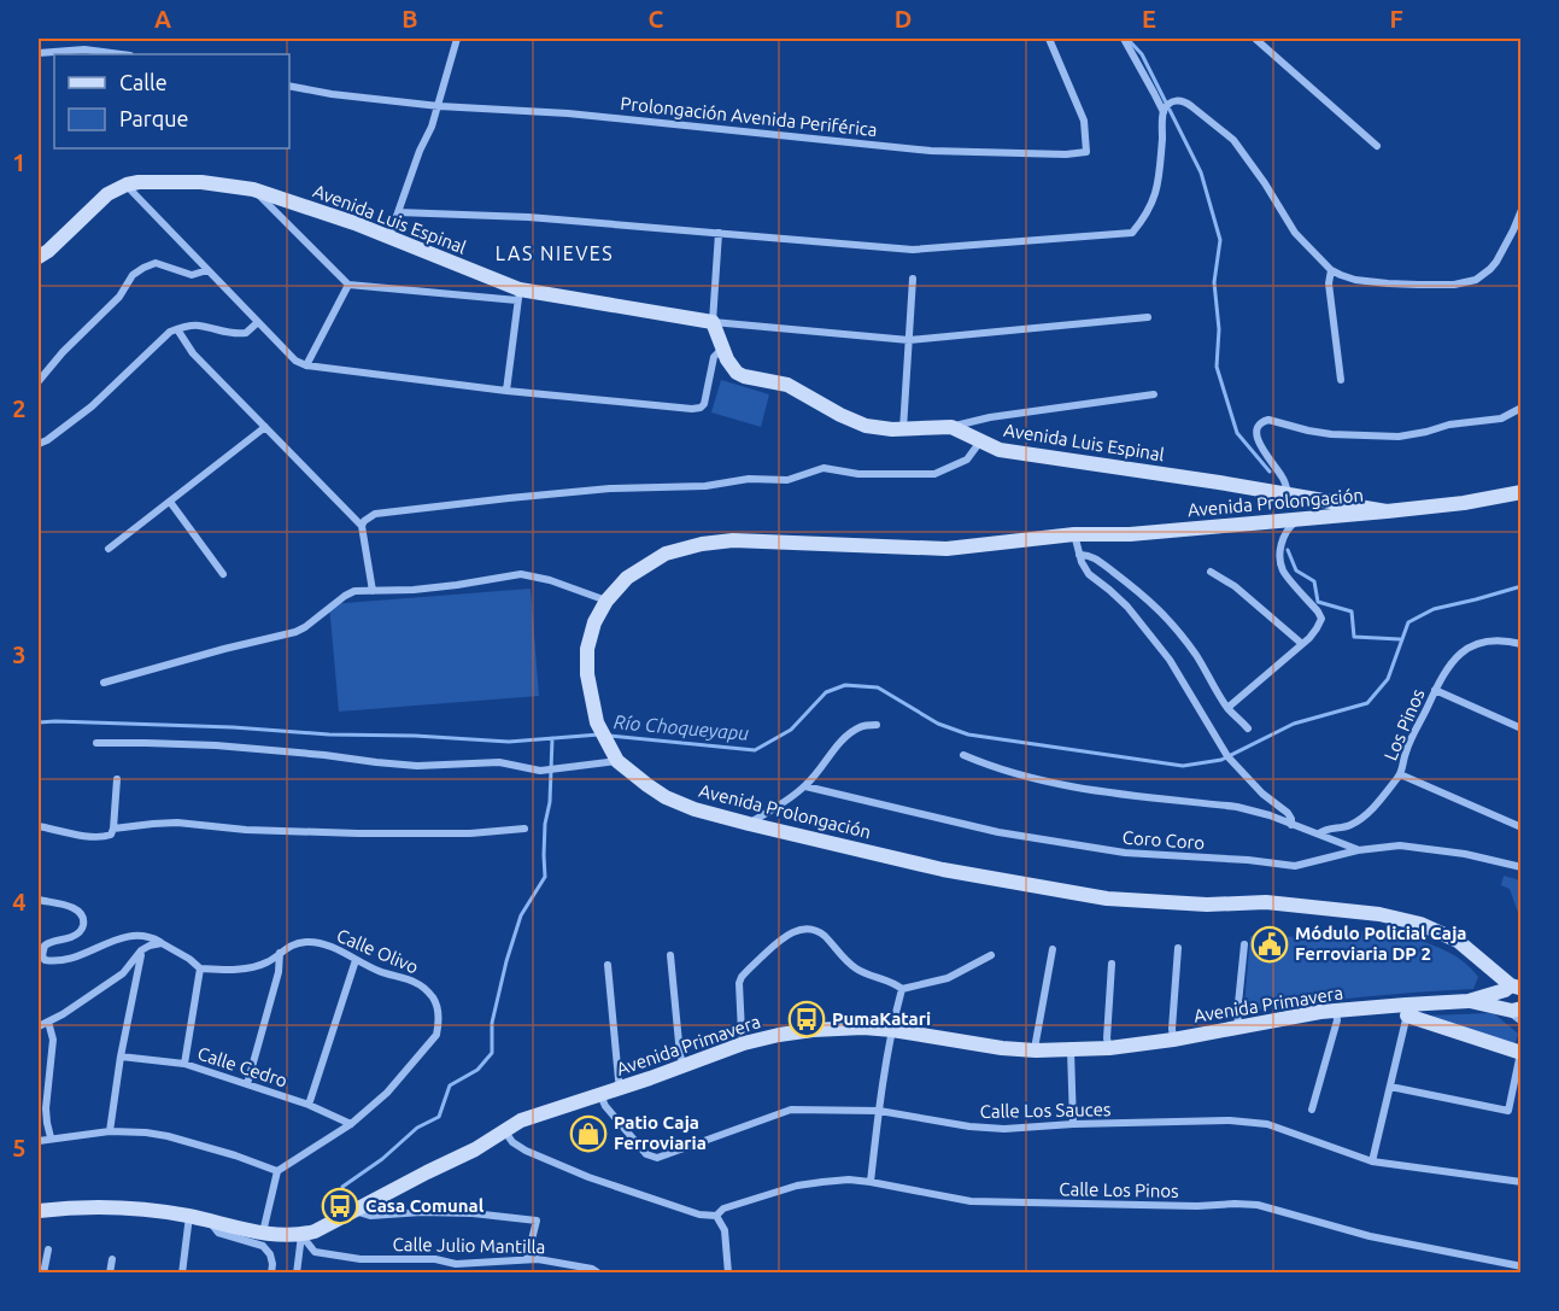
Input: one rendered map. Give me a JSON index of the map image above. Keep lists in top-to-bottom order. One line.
{"streets":{"street":["Prolongación Avenida Periférica","Avenida Luis Espinal","Avenida Prolongación","Los Pinos","Coro Coro","Calle Olivo","Avenida Primavera","Calle Cedro","Calle Los Sauces","Calle Los Pinos","Calle Julio Mantilla"]},"crossings":[["Avenida Luis Espinal","Avenida Prolongación"],["Avenida Prolongación","Avenida Primavera"],["Calle Olivo","Calle Cedro"],["Avenida Primavera","Calle Los Sauces"],["Avenida Primavera","Calle Julio Mantilla"]],"districts":["LAS NIEVES"],"water":["Río Choqueyapu"],"places":{"public building":["Módulo Policial Caja Ferroviaria DP 2"],"bus stop":["PumaKatari","Casa Comunal"],"shop":["Patio Caja Ferroviaria"]},"legend":["Calle","Parque"],"grid":{"columns":["A","B","C","D","E","F"],"rows":["1","2","3","4","5"]}}
